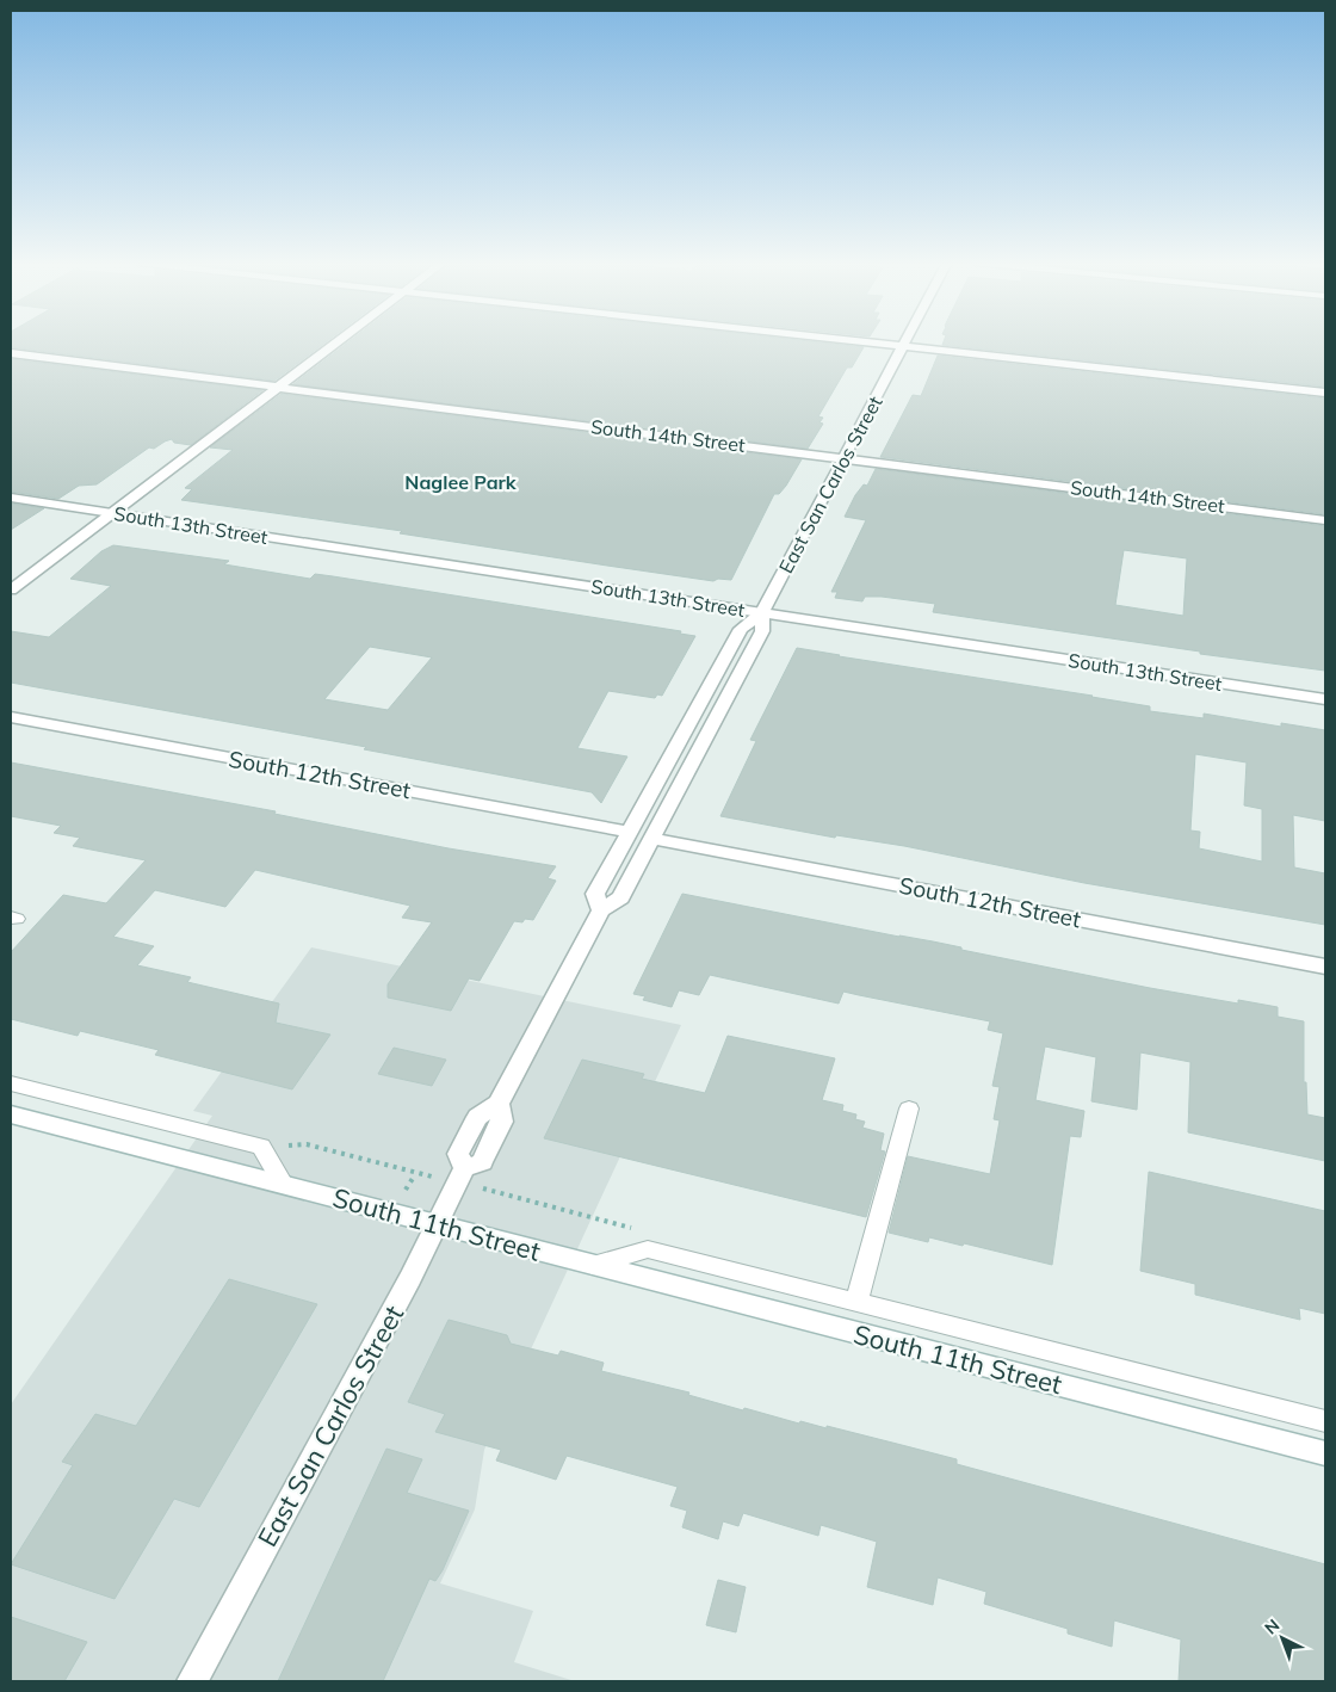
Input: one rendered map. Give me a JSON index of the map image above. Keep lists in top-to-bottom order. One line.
{"streets":{"street":["South 14th Street","East San Carlos Street","South 13th Street","South 12th Street","South 11th Street"]},"crossings":[["South 14th Street","East San Carlos Street"],["East San Carlos Street","South 13th Street"],["East San Carlos Street","South 12th Street"],["East San Carlos Street","South 11th Street"]],"districts":["Naglee Park"],"north":"top left"}
